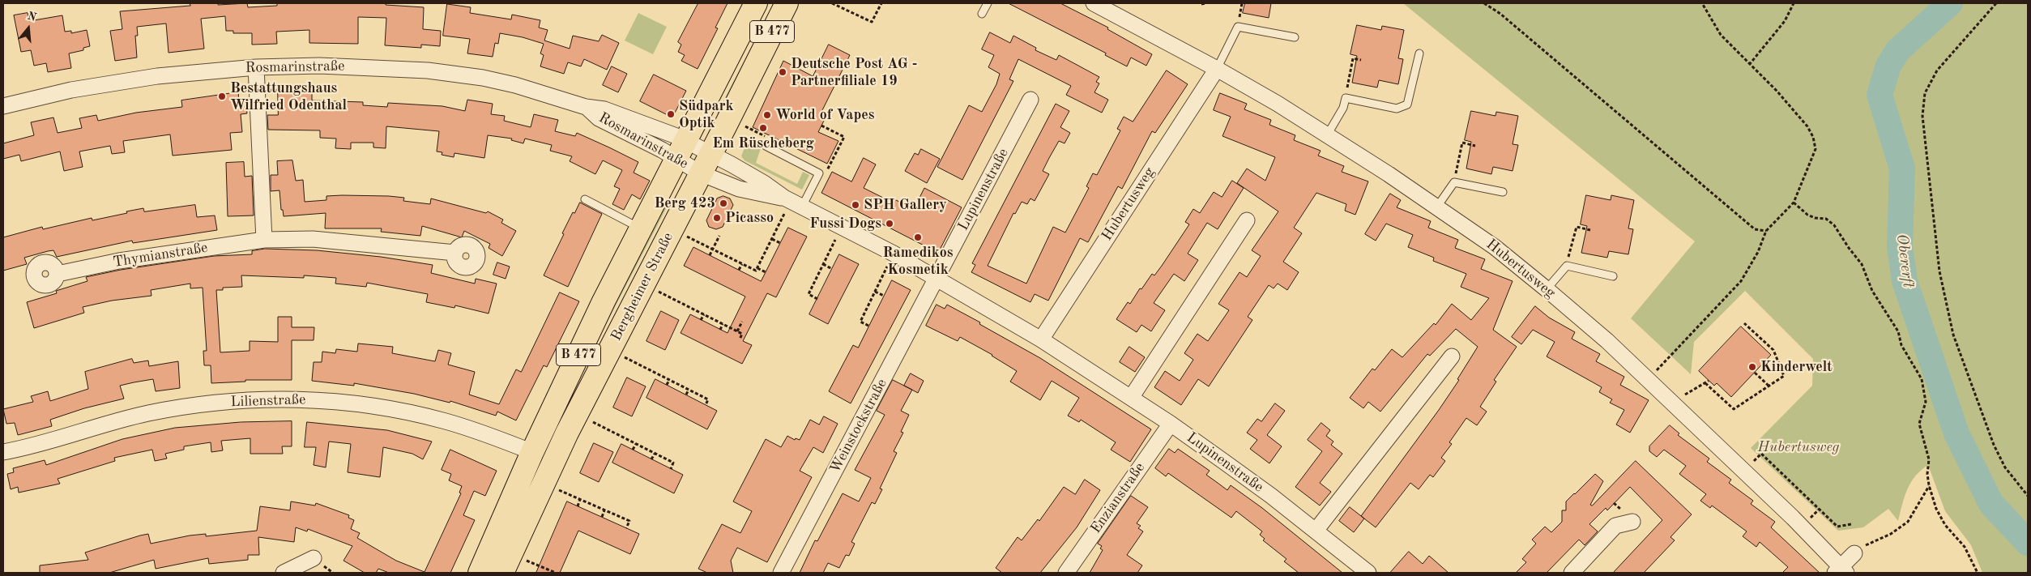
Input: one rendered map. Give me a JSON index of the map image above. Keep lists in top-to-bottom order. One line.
{"streets":{"main road":["B 477","Bergheimer Straße"],"street":["Rosmarinstraße","Lupinenstraße","Hubertusweg","Thymianstraße","Lilienstraße","Weinstockstraße","Enzianstraße"]},"crossings":[["Rosmarinstraße","Lupinenstraße"],["Rosmarinstraße","Bergheimer Straße"],["Lupinenstraße","Hubertusweg"],["Lupinenstraße","Bergheimer Straße"],["Lupinenstraße","Weinstockstraße"],["Lupinenstraße","Enzianstraße"],["Bergheimer Straße","Lilienstraße"]],"water":["Obererft"],"parks":["Hubertusweg"],"places":["Deutsche Post AG - Partnerfiliale 19","Bestattungshaus Wilfried Odenthal","Südpark Optik","World of Vapes","Em Rüscheberg","Berg 423","SPH Gallery","Picasso","Fussi Dogs","Ramedikos Kosmetik","Kinderwelt"],"north":"top"}
